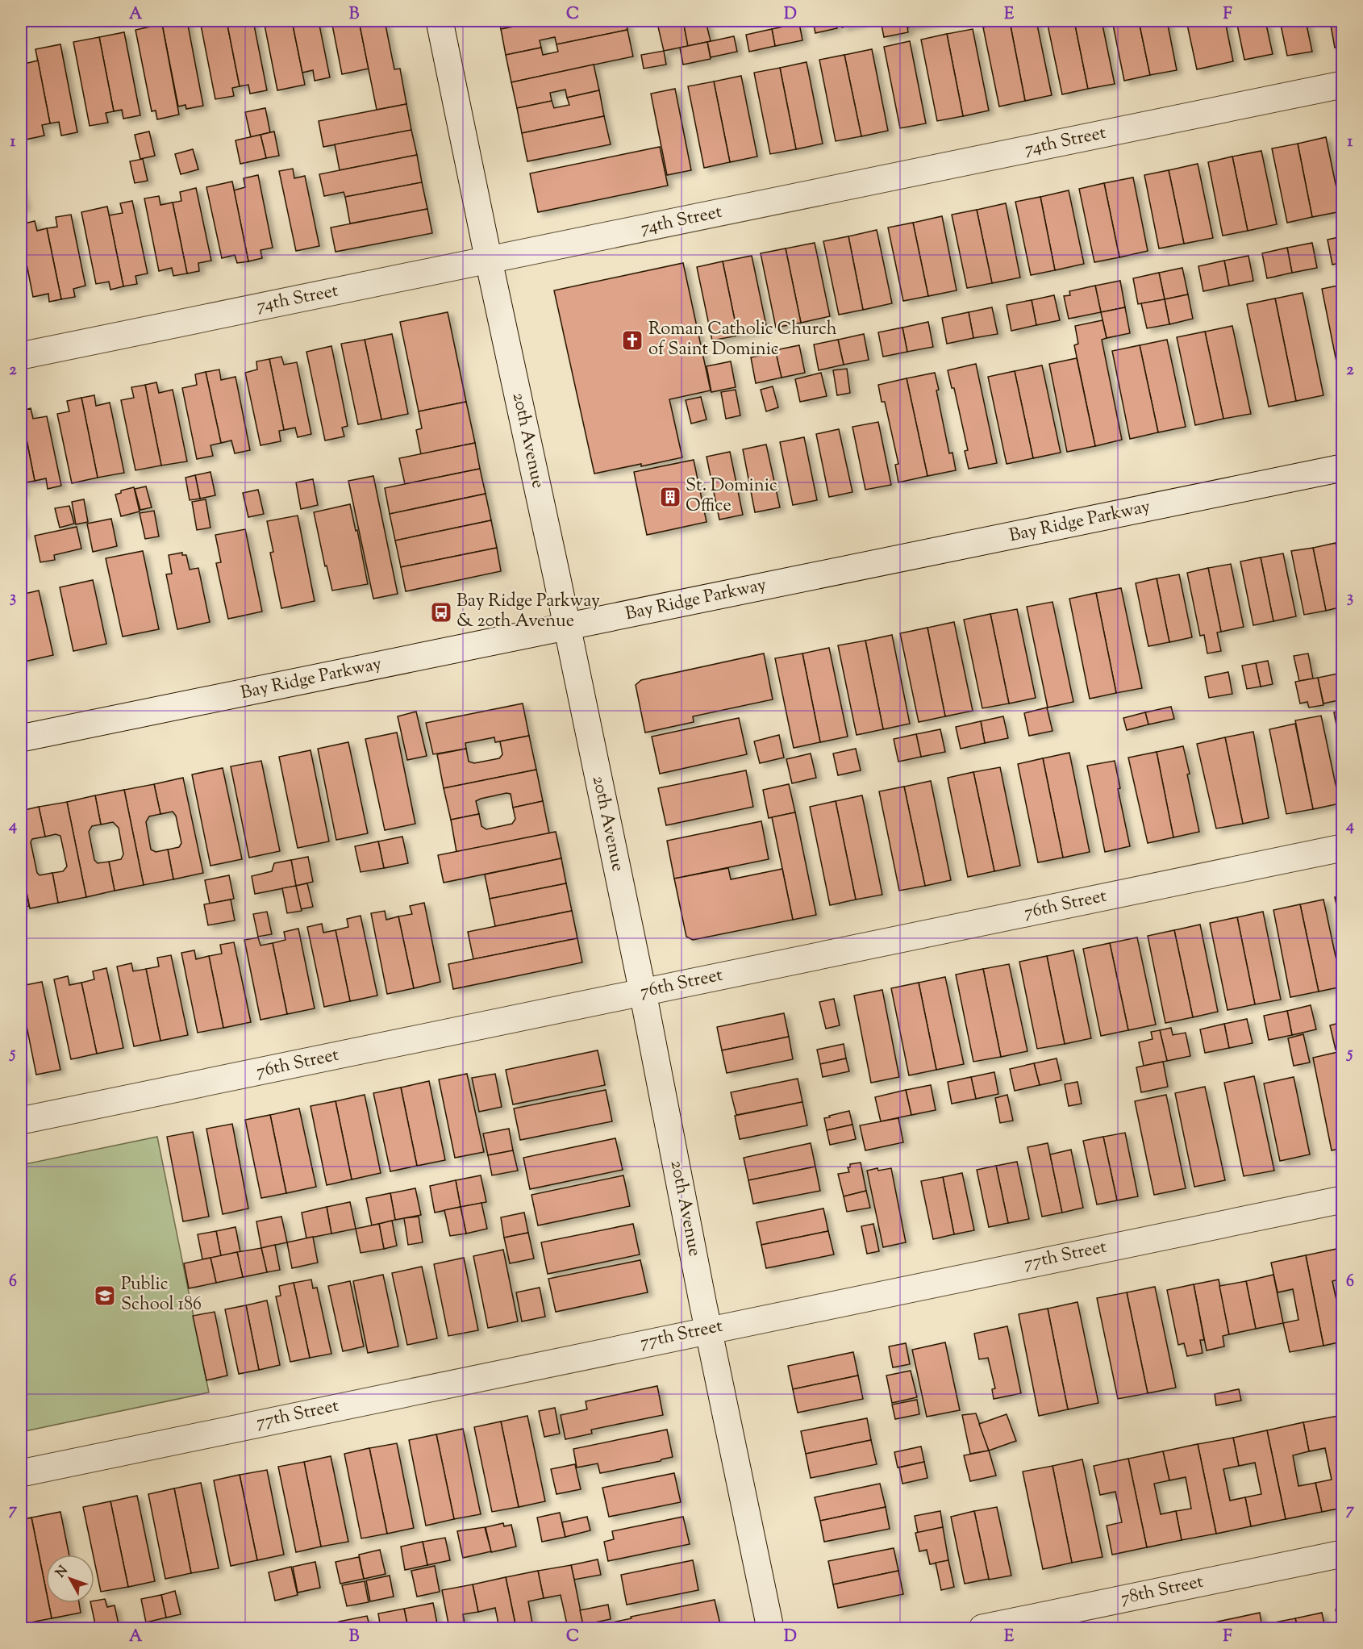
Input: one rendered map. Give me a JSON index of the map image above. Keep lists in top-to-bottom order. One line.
{"streets":{"street":["74th Street","20th Avenue","Bay Ridge Parkway","76th Street","77th Street","78th Street"]},"crossings":[["74th Street","20th Avenue"],["20th Avenue","Bay Ridge Parkway"],["20th Avenue","76th Street"],["20th Avenue","77th Street"]],"places":{"church":["Roman Catholic Church of Saint Dominic"],"building":["St. Dominic Office"],"bus stop":["Bay Ridge Parkway & 20th Avenue"],"school or university":["Public School 186"]},"north":"top left","grid":{"columns":["A","B","C","D","E","F"],"rows":["1","2","3","4","5","6","7"]}}
